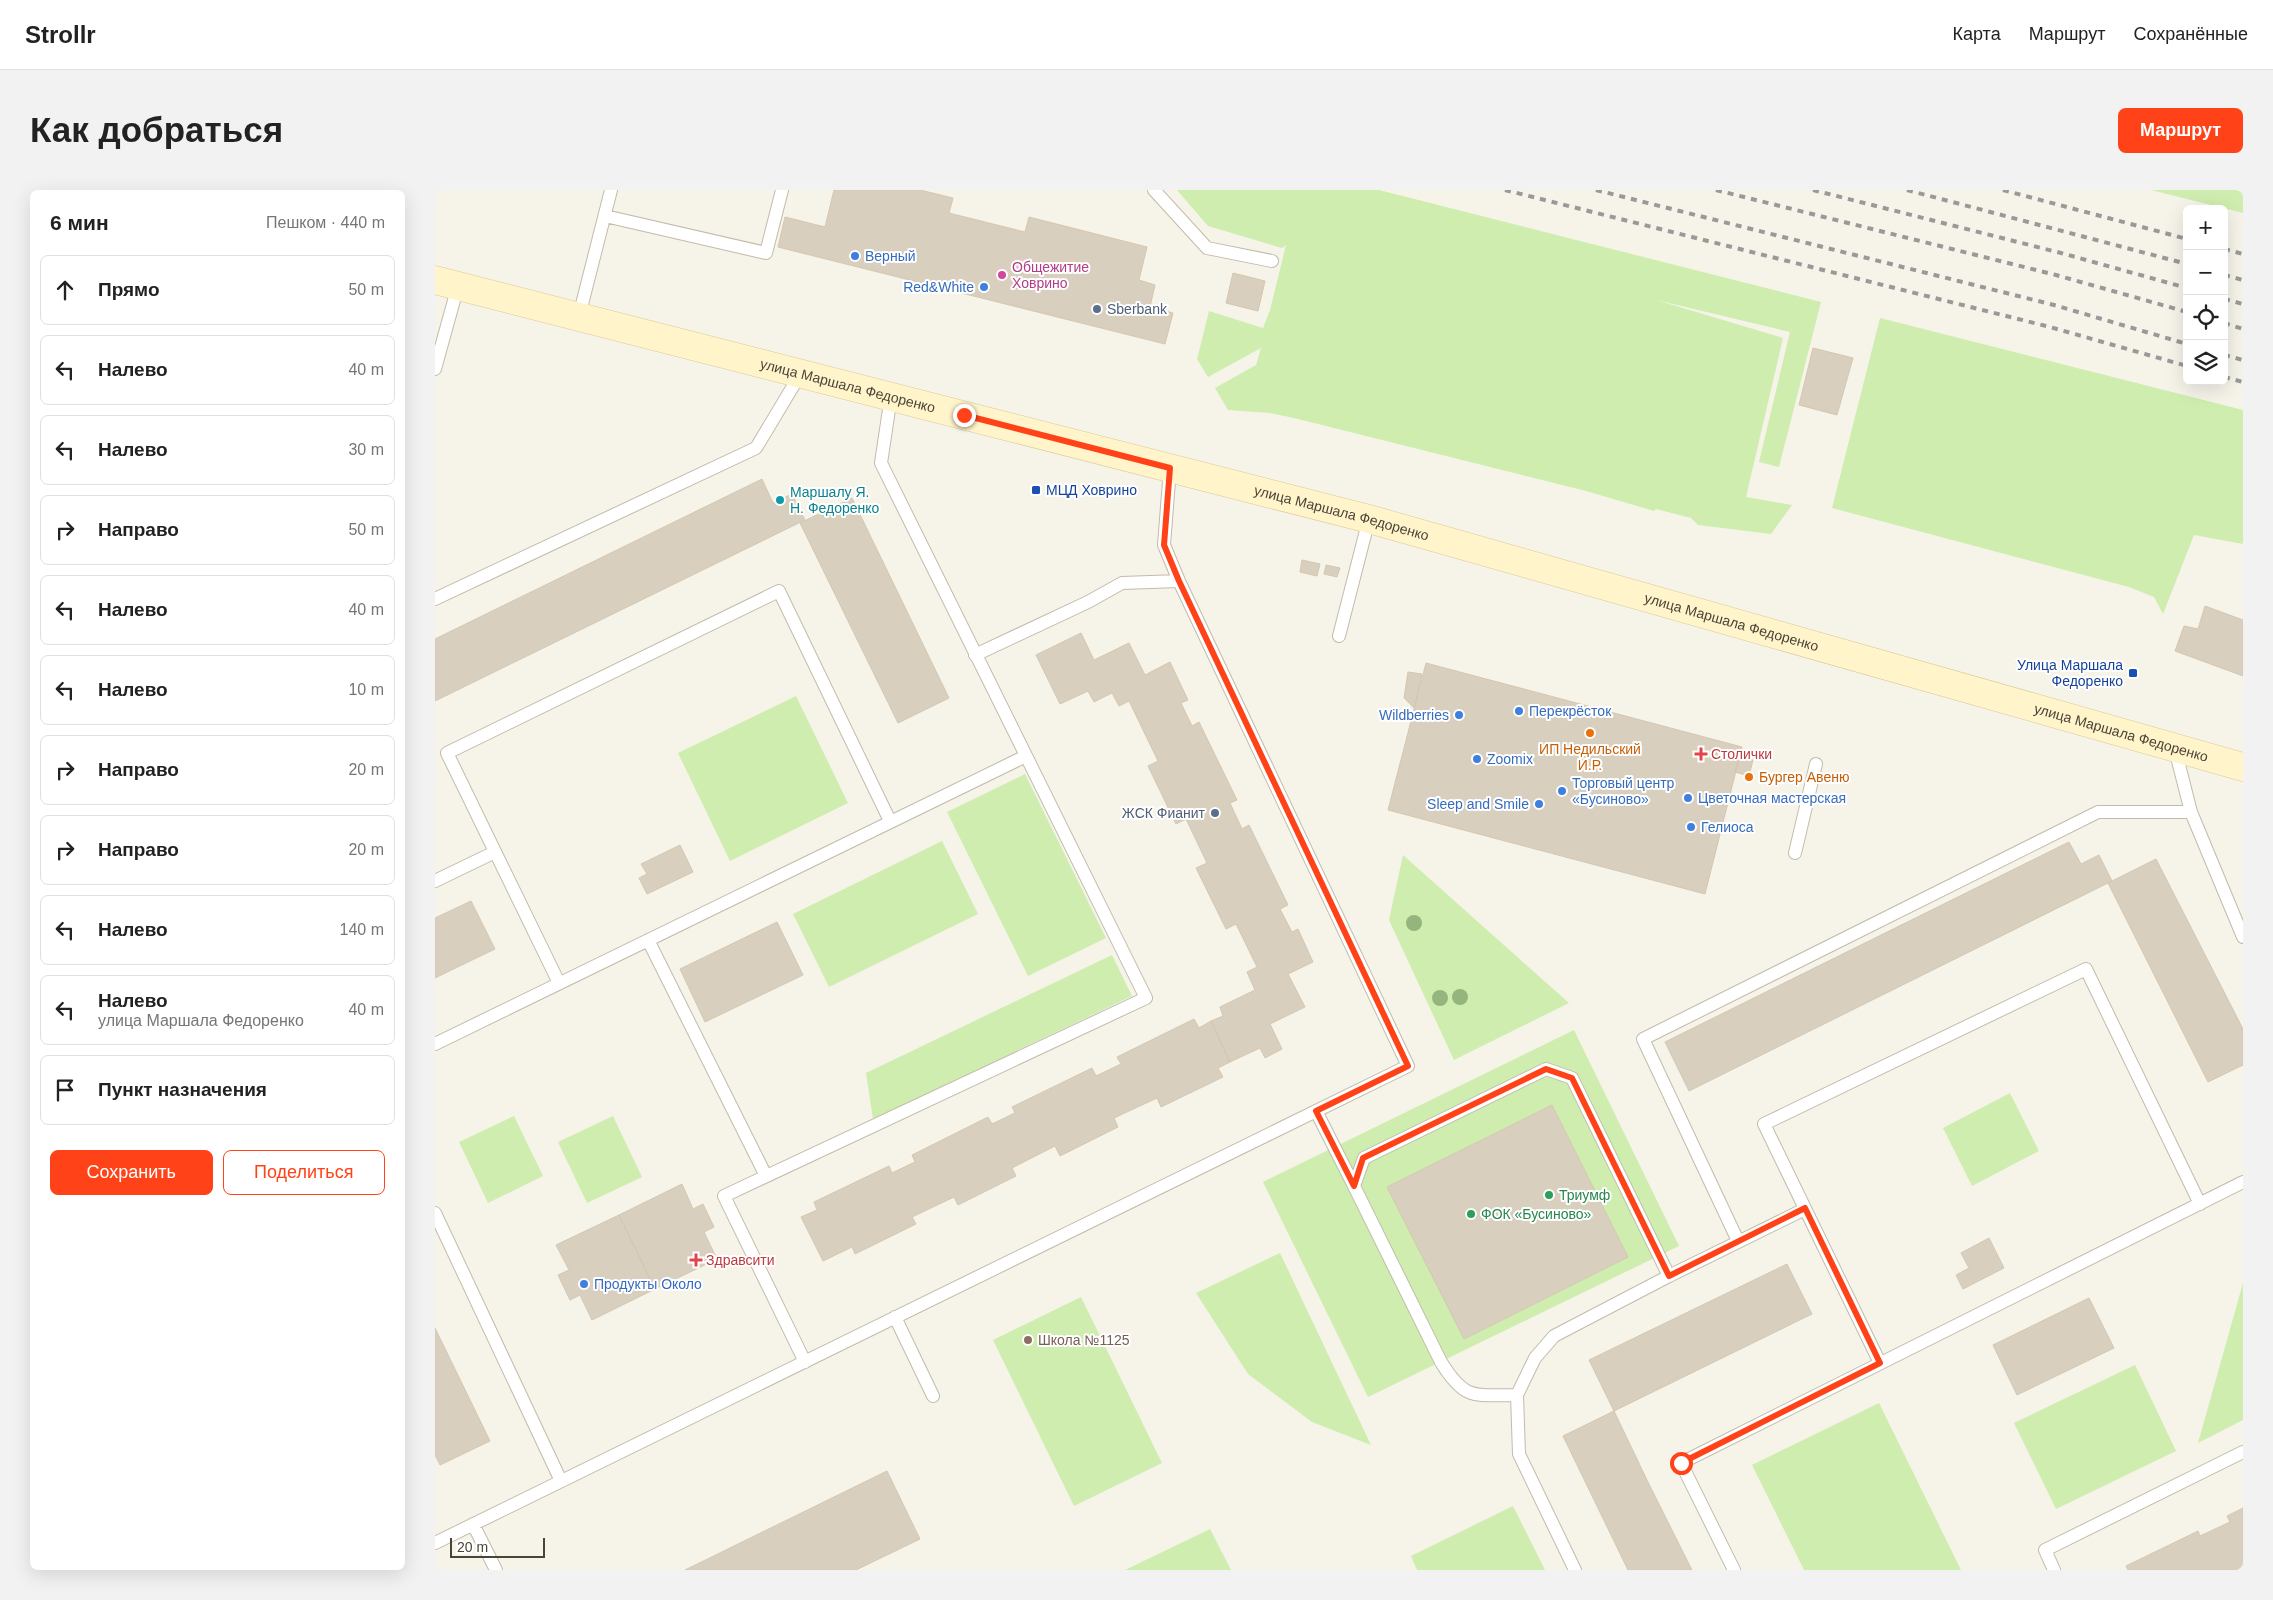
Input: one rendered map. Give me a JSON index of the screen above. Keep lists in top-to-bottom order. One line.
{"streets":{"street":["улица Маршала Федоренко"]},"places":{"other":["Верный","Общежитие Ховрино","Red&White","Sberbank","Маршалу Я. Н. Федоренко","Перекрёсток","Wildberries","ИП Недильский И.Р.","Zoomix","Бургер Авеню","Торговый центр «Бусиново»","Цветочная мастерская","Sleep and Smile","ЖСК Фианит","Гелиоса","Триумф","ФОК «Бусиново»","Продукты Около","Школа №1125"],"transit":["МЦД Ховрино","Улица Маршала Федоренко"],"health":["Столички","Здравсити"]},"scale_bar":"20 m","page":{"header":"Strollr","nav":["Карта","Маршрут","Сохранённые"],"buttons":["Маршрут",["Сохранить","Поделиться"]],"title":"Как добраться","heading":["6 мин","Пешком · 440 m"],"map_buttons":["+","−"],"list":[["Прямо","50 m"],["Налево","40 m"],["Налево","30 m"],["Направо","50 m"],["Налево","40 m"],["Налево","10 m"],["Направо","20 m"],["Направо","20 m"],["Налево","140 m"],["Налево","улица Маршала Федоренко","40 m"],"Пункт назначения"],"scale":"20 m"}}
